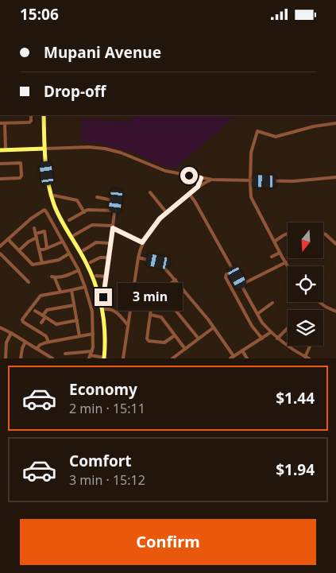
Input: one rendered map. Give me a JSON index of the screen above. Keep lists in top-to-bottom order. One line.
{"north":"bottom","page":{"status":"15:06","banner":["Mupani Avenue","Drop-off"],"bubble":"3 min","list":[{"name":"Economy","note":"2 min · 15:11","value":"$1.44"},{"name":"Comfort","note":"3 min · 15:12","value":"$1.94"}],"buttons":"Confirm"}}
